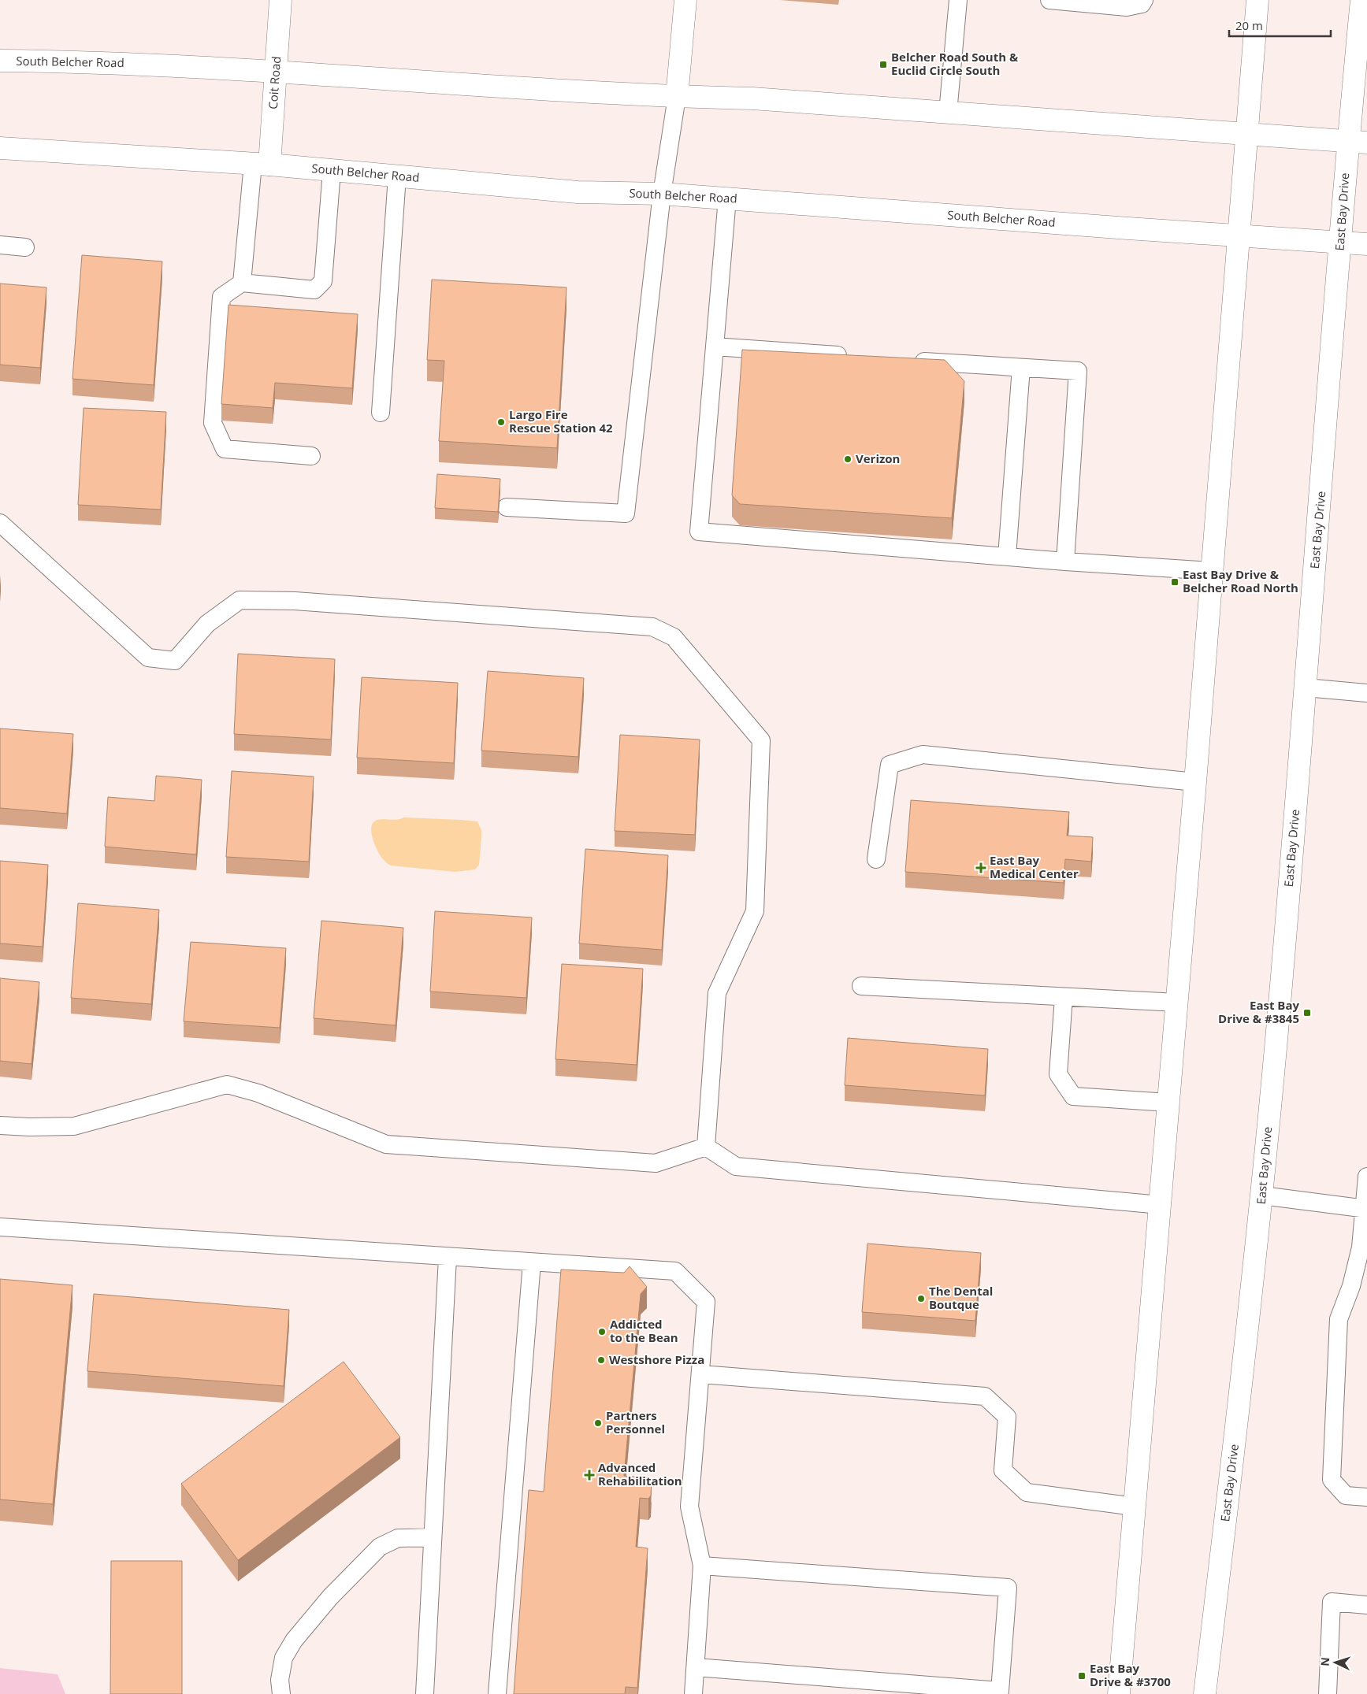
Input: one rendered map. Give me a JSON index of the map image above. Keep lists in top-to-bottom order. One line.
{"streets":{"main road":["South Belcher Road","Coit Road","East Bay Drive"]},"crossings":[["South Belcher Road","Coit Road"],["South Belcher Road","East Bay Drive"]],"places":{"transit":["Belcher Road South & Euclid Circle South","East Bay Drive & Belcher Road North","East Bay Drive & #3845","East Bay Drive & #3700"],"other":["Largo Fire Rescue Station 42","Verizon","The Dental Boutque","Addicted to the Bean","Westshore Pizza","Partners Personnel"],"health":["East Bay Medical Center","Advanced Rehabilitation"]},"scale_bar":"20 m","north":"left"}
